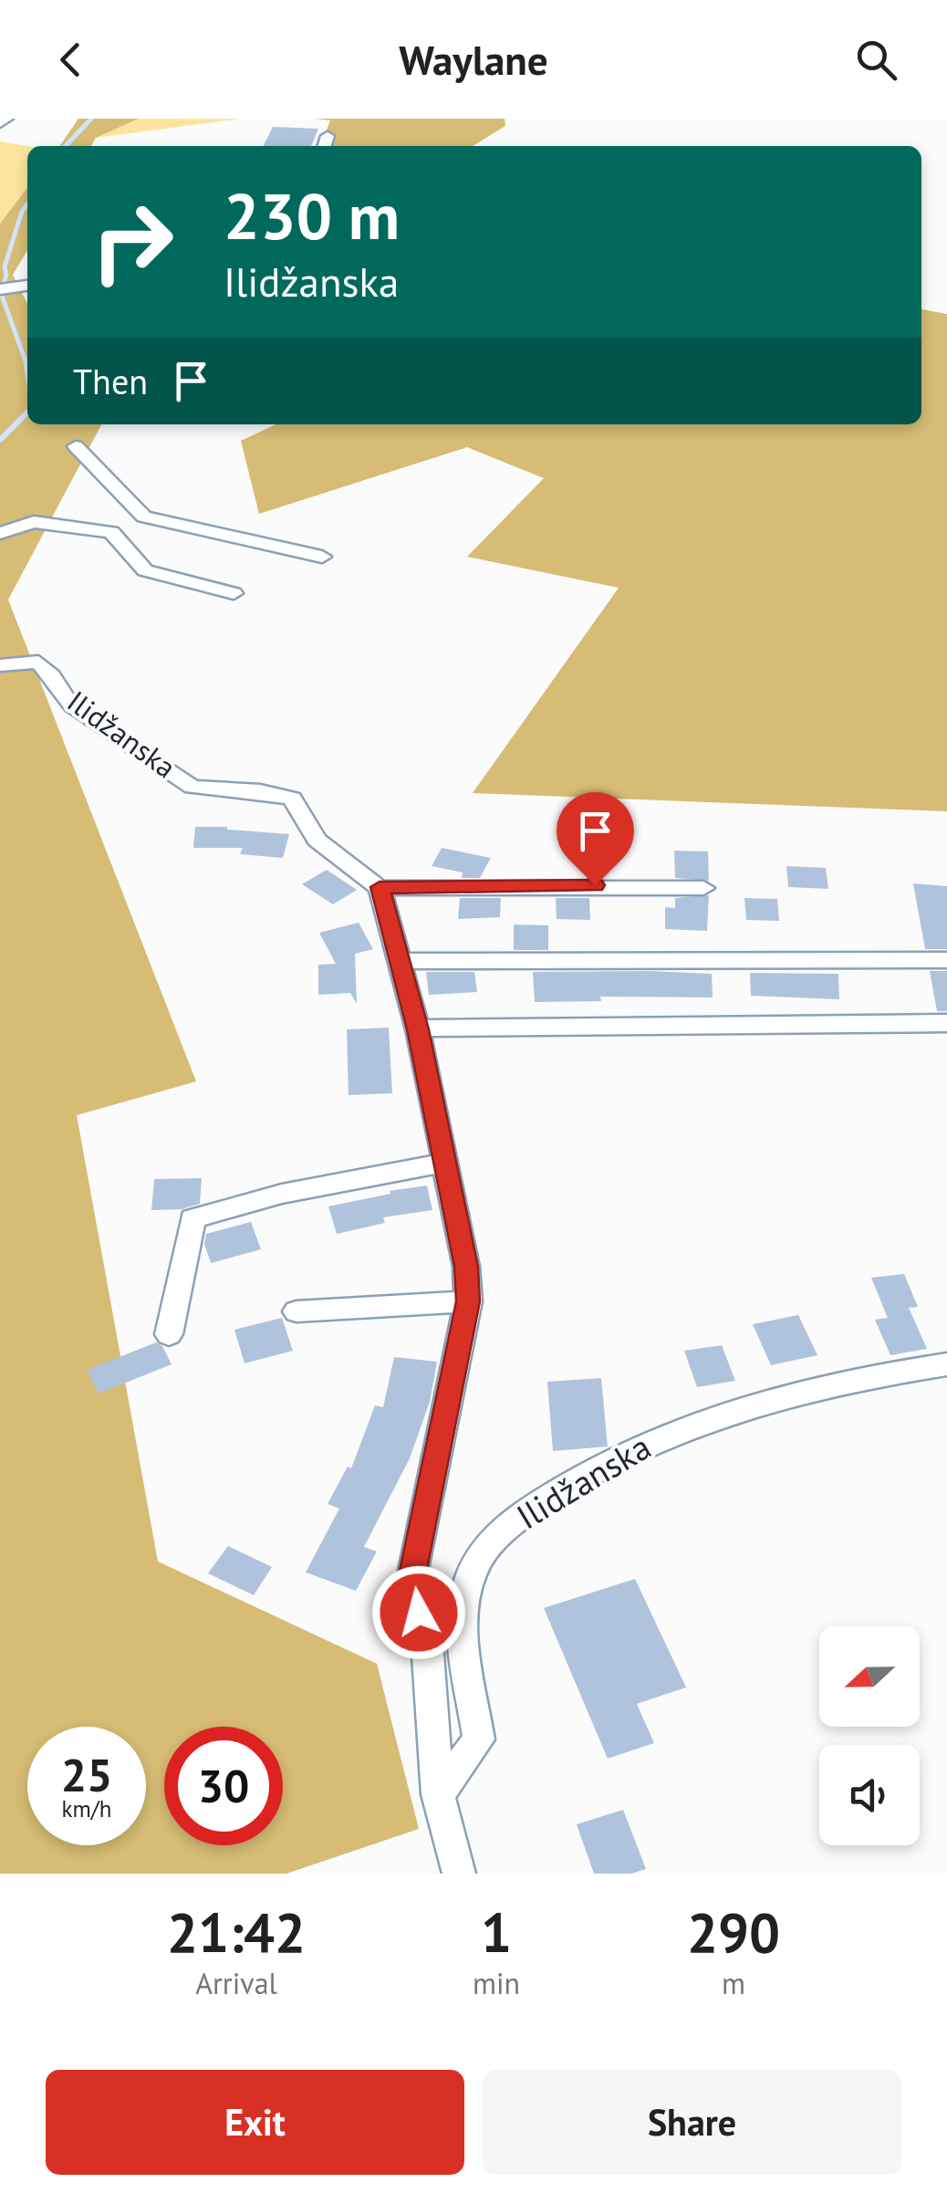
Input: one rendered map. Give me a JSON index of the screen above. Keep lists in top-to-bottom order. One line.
{"streets":{"street":["Ilidžanska"]},"north":"left","page":{"header":"Waylane","turn":["230 m","Ilidžanska"],"then":"Then","speed":"25 km/h","limit":"30","eta":["21:42","Arrival","1","min","290","m"],"buttons":["Exit","Share"]}}
